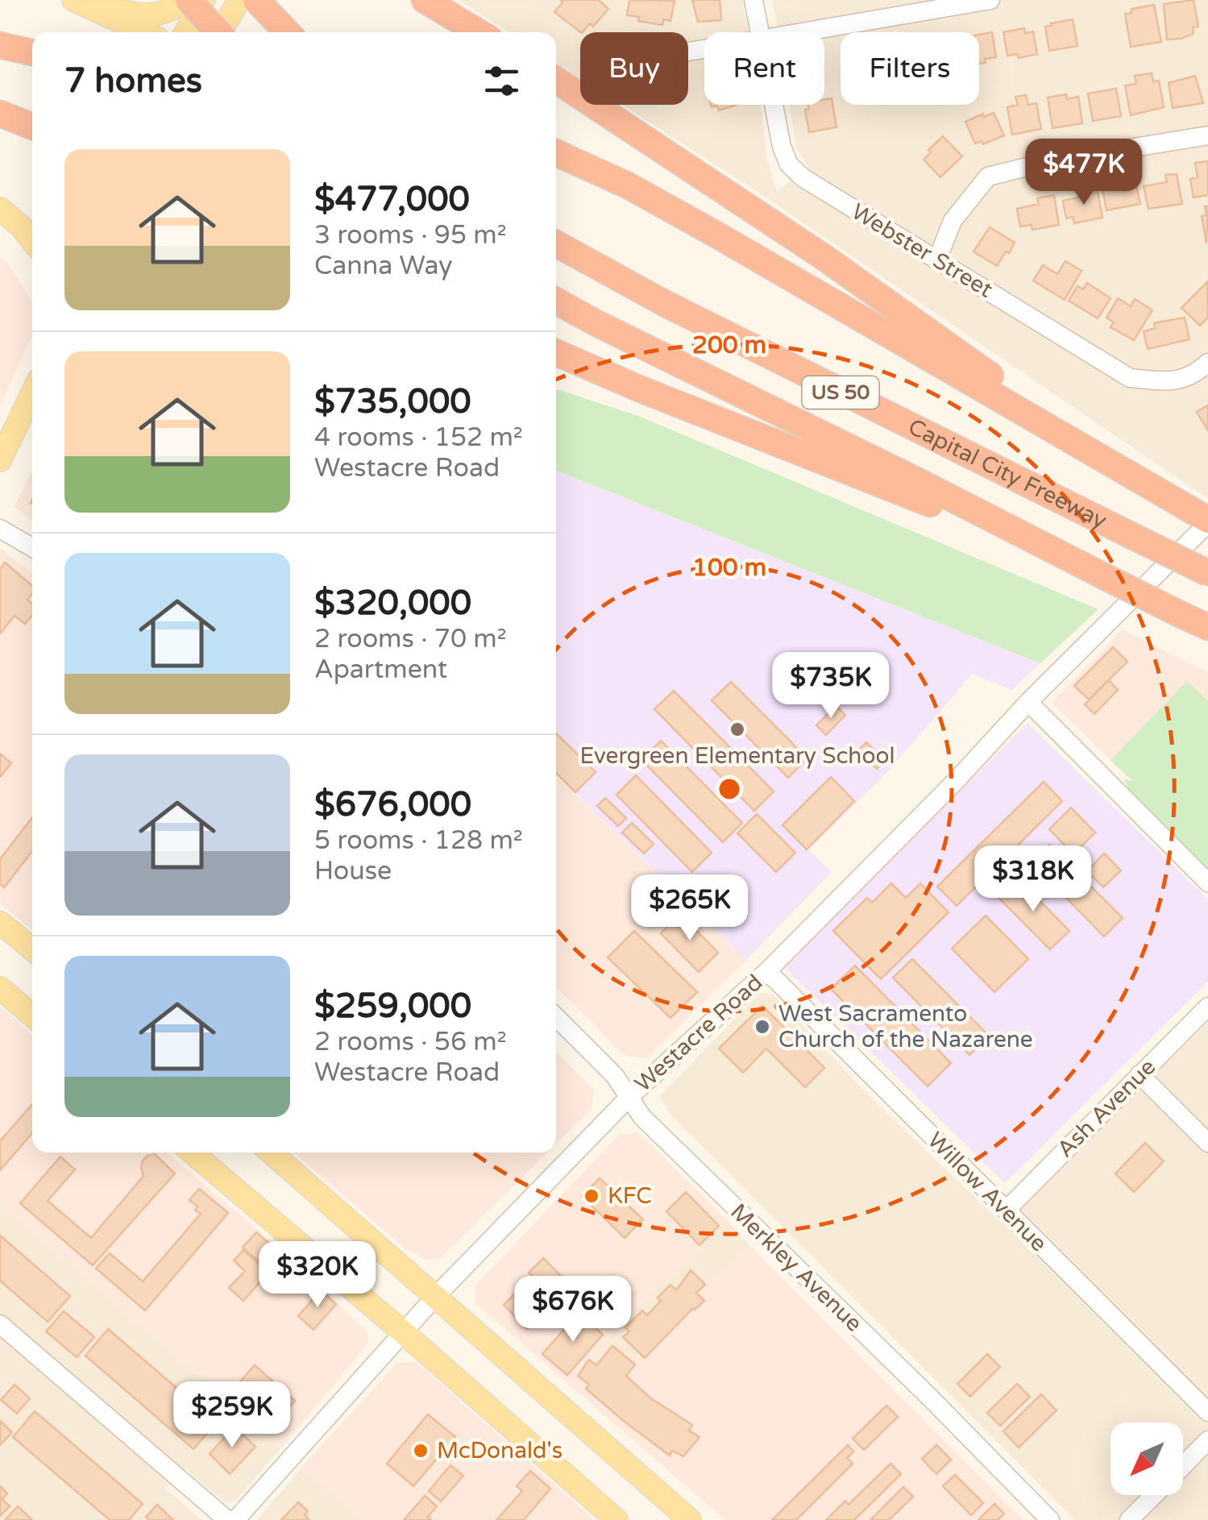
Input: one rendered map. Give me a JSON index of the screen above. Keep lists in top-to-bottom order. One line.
{"streets":{"highway":["US 50","Capital City Freeway"],"street":["Webster Street","Westacre Road","Ash Avenue","Willow Avenue","Merkley Avenue"]},"crossings":[["Westacre Road","Willow Avenue"],["Westacre Road","Merkley Avenue"],["Ash Avenue","Willow Avenue"]],"places":["Evergreen Elementary School","West Sacramento Church of the Nazarene","KFC","McDonald's"],"north":"bottom left","page":{"chip":["Buy","Rent","Filters"],"heading":"7 homes","list":[{"name":"$477,000","note":"3 rooms · 95 m² · Canna Way"},{"name":"$735,000","note":"4 rooms · 152 m² · Westacre Road"},{"name":"$320,000","note":"2 rooms · 70 m² · Apartment"},{"name":"$676,000","note":"5 rooms · 128 m² · House"},{"name":"$259,000","note":"2 rooms · 56 m² · Westacre Road"}],"price":["$477K","$735K","$318K","$265K","$320K","$676K","$259K"]},"rings":["200 m","100 m"]}
